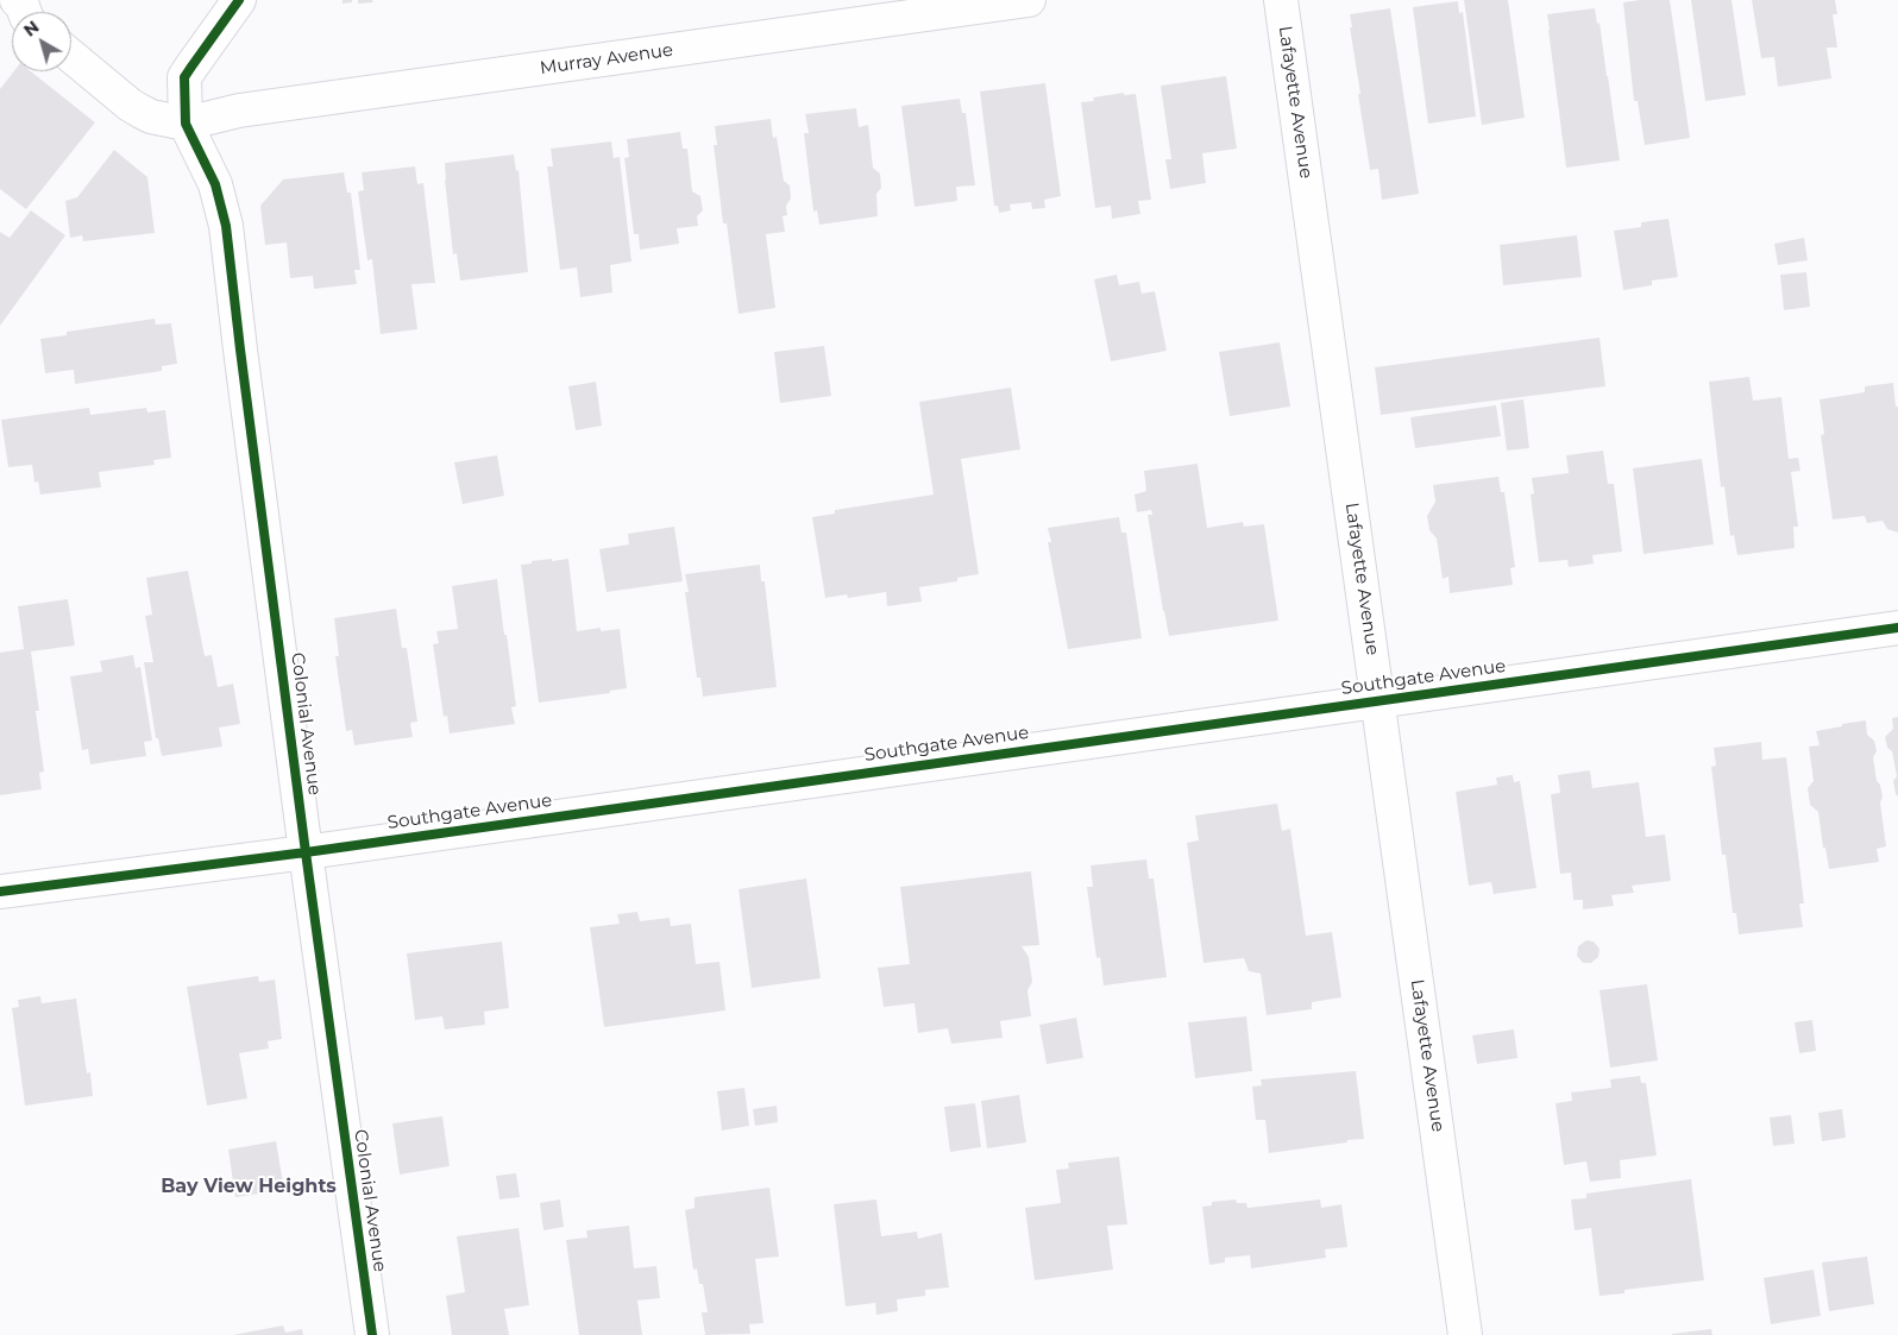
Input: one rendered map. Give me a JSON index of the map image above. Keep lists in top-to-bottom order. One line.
{"streets":{"street":["Murray Avenue","Lafayette Avenue","Southgate Avenue","Colonial Avenue"]},"crossings":[["Murray Avenue","Colonial Avenue"],["Lafayette Avenue","Southgate Avenue"],["Southgate Avenue","Colonial Avenue"]],"districts":["Bay View Heights"],"north":"top left"}
